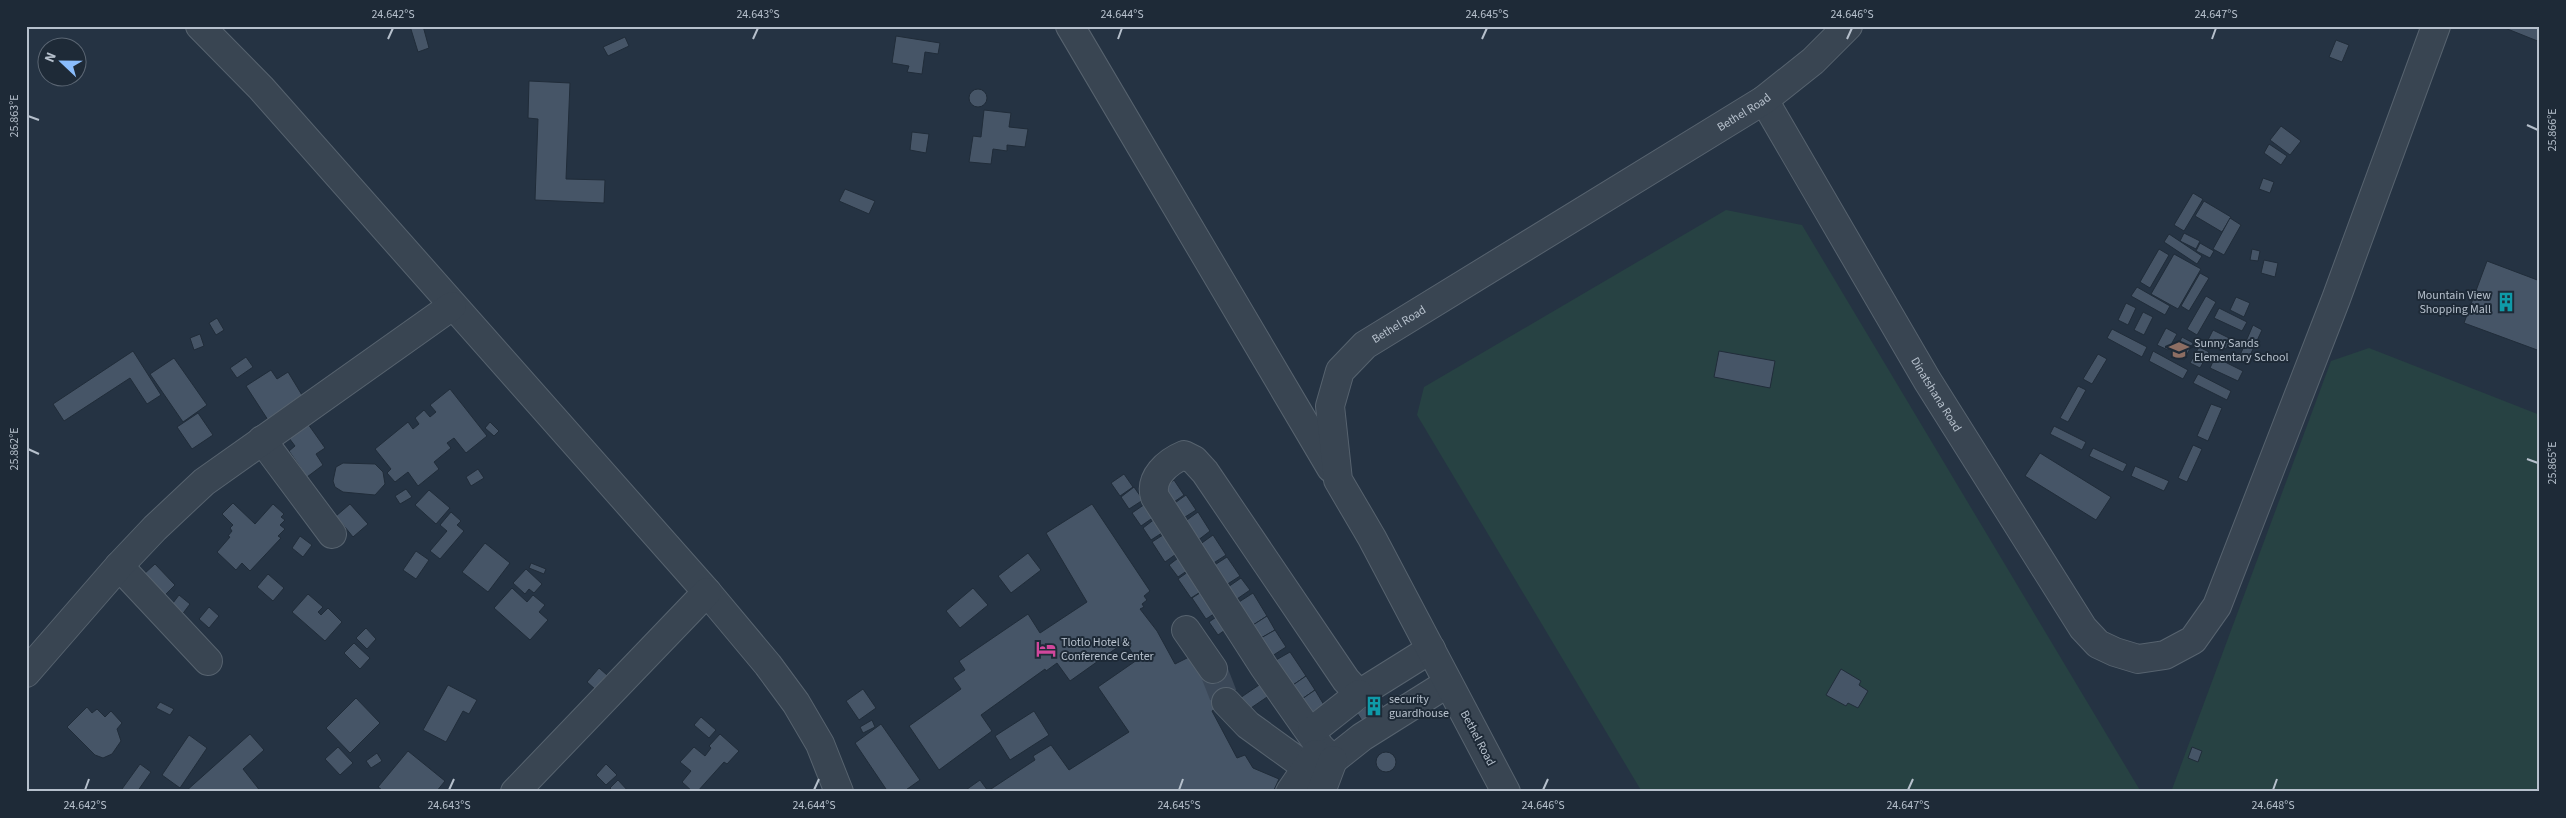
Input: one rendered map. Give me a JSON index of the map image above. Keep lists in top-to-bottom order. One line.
{"streets":{"street":["Bethel Road","Dinatshana Road"]},"crossings":[["Bethel Road","Dinatshana Road"]],"places":{"building":["Mountain View Shopping Mall","security guardhouse"],"school or university":["Sunny Sands Elementary School"],"hotel":["Tlotlo Hotel & Conference Center"]},"north":"left","coordinates":["24.642°S","24.643°S","24.644°S","24.645°S","24.646°S","24.647°S","25.863°E","25.866°E","25.862°E","25.865°E","24.648°S"]}
